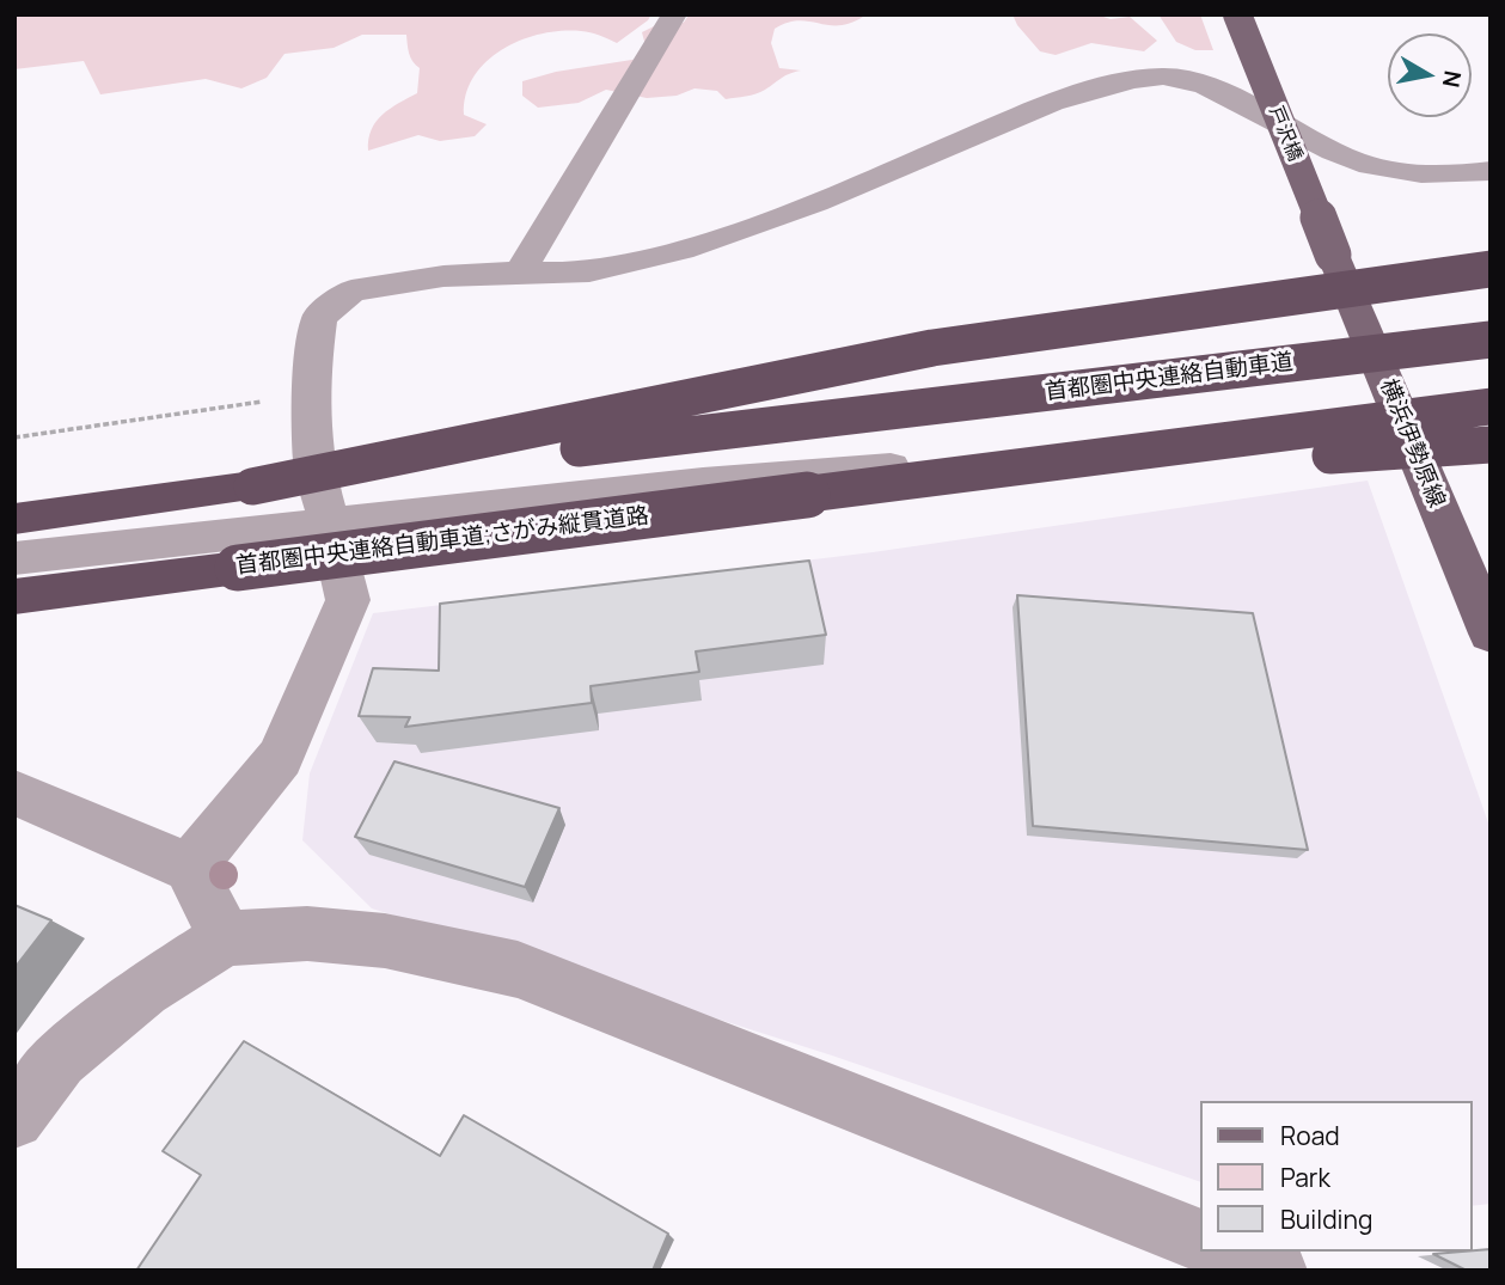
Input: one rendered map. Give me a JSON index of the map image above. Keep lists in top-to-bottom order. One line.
{"streets":{"highway":["首都圏中央連絡自動車道","首都圏中央連絡自動車道;さがみ縦貫道路"],"main road":["戸沢橋","横浜伊勢原線"]},"crossings":[["戸沢橋","横浜伊勢原線"]],"legend":["Road","Park","Building"],"north":"right"}
